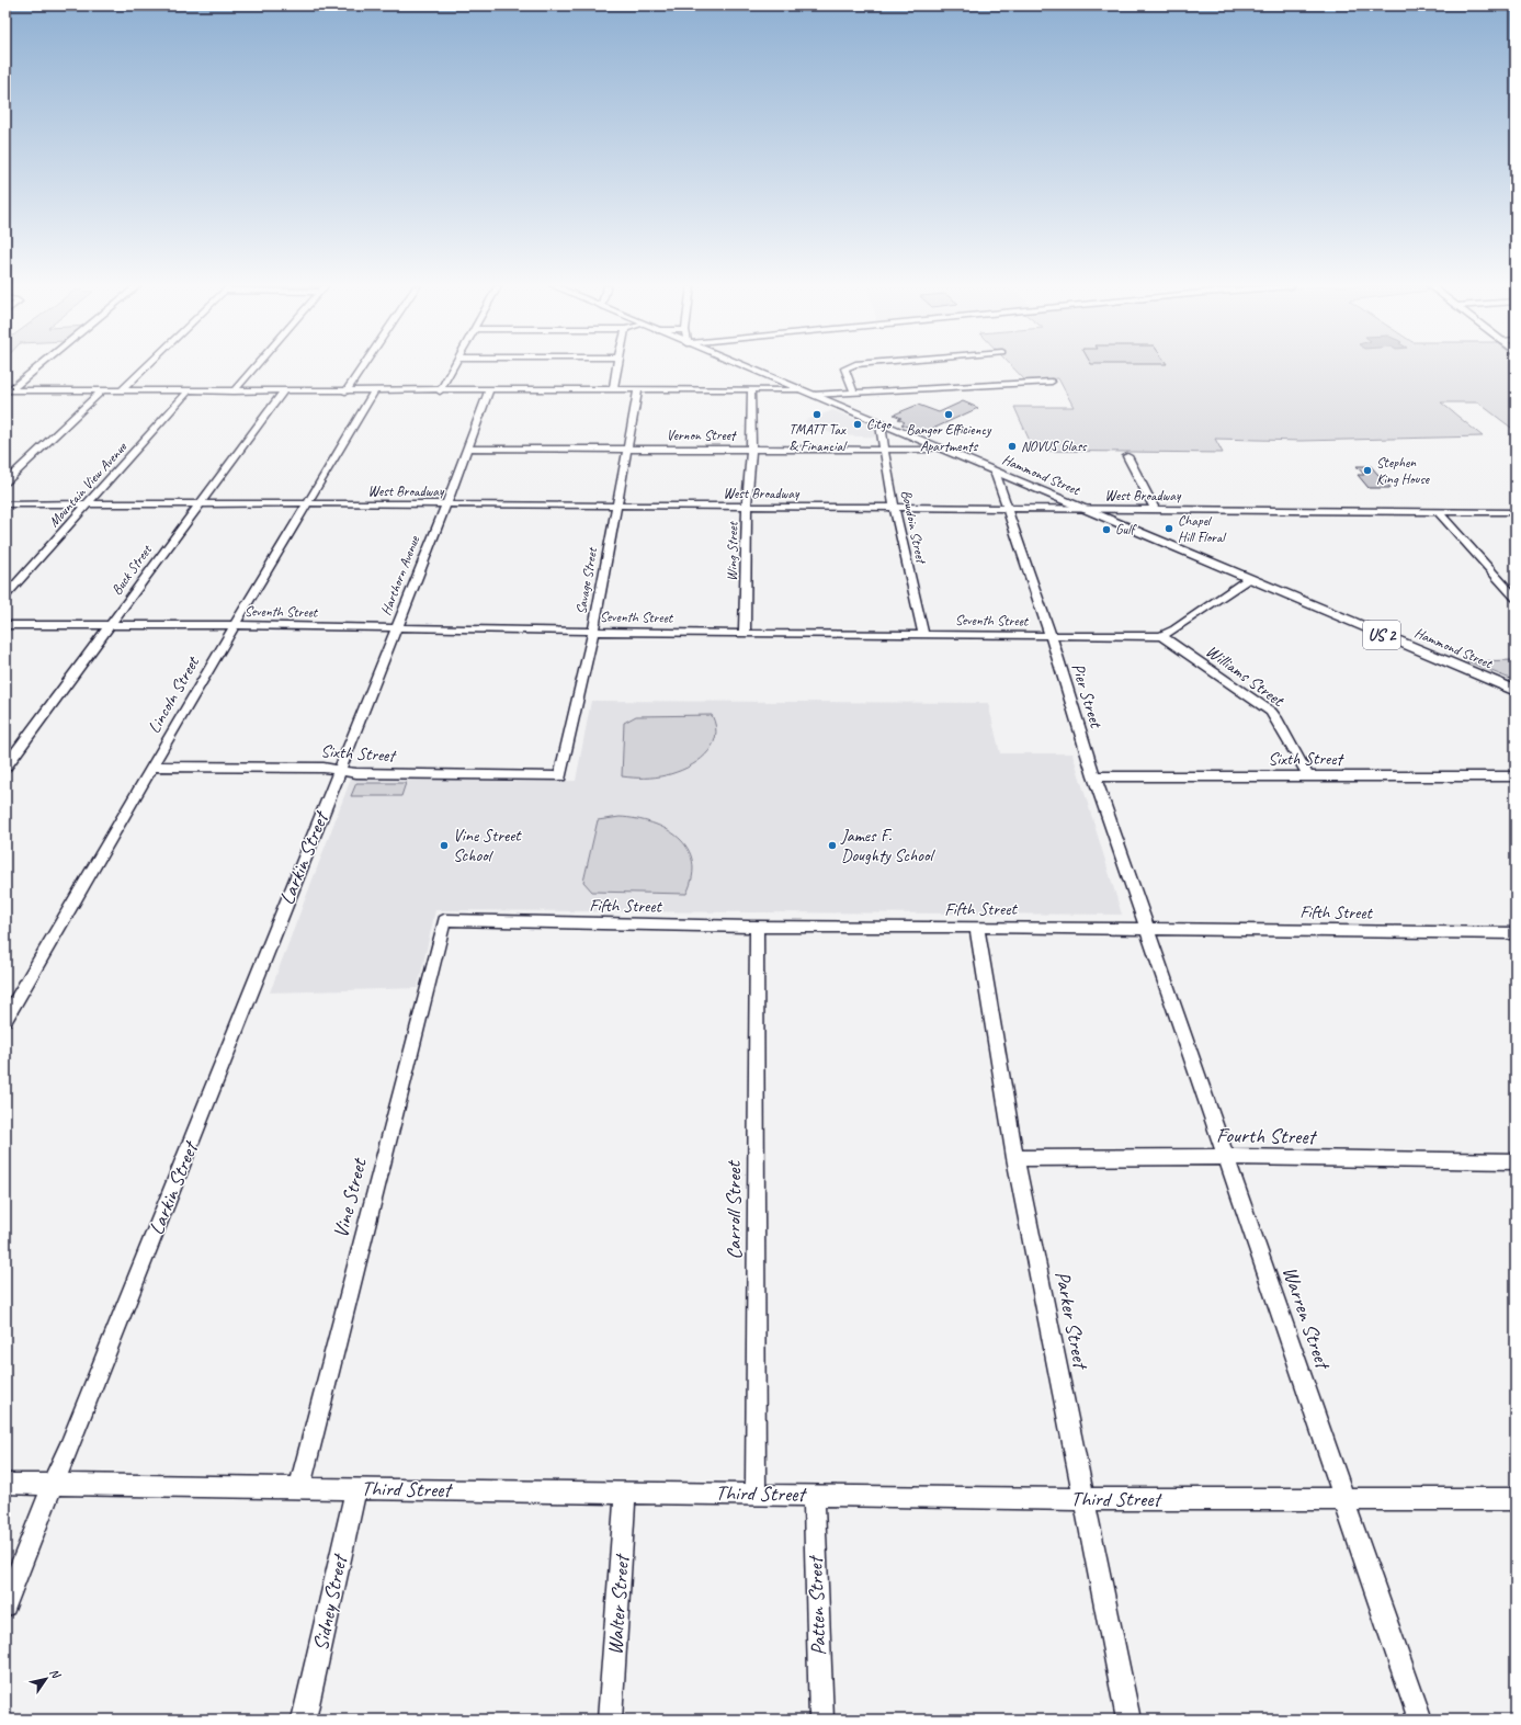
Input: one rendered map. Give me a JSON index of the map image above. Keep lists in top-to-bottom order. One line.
{"streets":{"main road":["Hammond Street","US 2"],"street":["Vernon Street","Mountain View Avenue","West Broadway","Bowdoin Street","Wing Street","Buck Street","Harthorn Avenue","Savage Street","Seventh Street","Williams Street","Lincoln Street","Pier Street","Sixth Street","Larkin Street","Fifth Street","Fourth Street","Vine Street","Carroll Street","Warren Street","Parker Street","Third Street","Sidney Street","Walter Street","Patten Street"]},"crossings":[["Vernon Street","Hammond Street"],["Vernon Street","Bowdoin Street"],["Vernon Street","Wing Street"],["Vernon Street","Harthorn Avenue"],["Vernon Street","Savage Street"],["Hammond Street","West Broadway"],["Hammond Street","Bowdoin Street"],["Hammond Street","Seventh Street"],["Hammond Street","Pier Street"],["Mountain View Avenue","West Broadway"],["West Broadway","Bowdoin Street"],["West Broadway","Wing Street"],["West Broadway","Buck Street"],["West Broadway","Harthorn Avenue"],["West Broadway","Savage Street"],["West Broadway","Lincoln Street"],["West Broadway","Pier Street"],["Bowdoin Street","Seventh Street"],["Wing Street","Seventh Street"],["Buck Street","Seventh Street"],["Harthorn Avenue","Seventh Street"],["Harthorn Avenue","Sixth Street"],["Harthorn Avenue","Larkin Street"],["Savage Street","Seventh Street"],["Savage Street","Sixth Street"],["Seventh Street","Williams Street"],["Seventh Street","Lincoln Street"],["Seventh Street","Pier Street"],["Williams Street","Sixth Street"],["Lincoln Street","Sixth Street"],["Pier Street","Sixth Street"],["Pier Street","Fifth Street"],["Pier Street","Warren Street"],["Sixth Street","Larkin Street"],["Larkin Street","Third Street"],["Fifth Street","Vine Street"],["Fifth Street","Carroll Street"],["Fifth Street","Warren Street"],["Fifth Street","Parker Street"],["Fourth Street","Warren Street"],["Fourth Street","Parker Street"],["Vine Street","Third Street"],["Carroll Street","Third Street"],["Warren Street","Third Street"],["Parker Street","Third Street"],["Third Street","Sidney Street"],["Third Street","Walter Street"],["Third Street","Patten Street"]],"places":["TMATT Tax & Financial","Bangor Efficiency Apartments","Citgo","NOVUS Glass","Stephen King House","Chapel Hill Floral","Gulf","Vine Street School","James F. Doughty School"],"north":"top right"}
